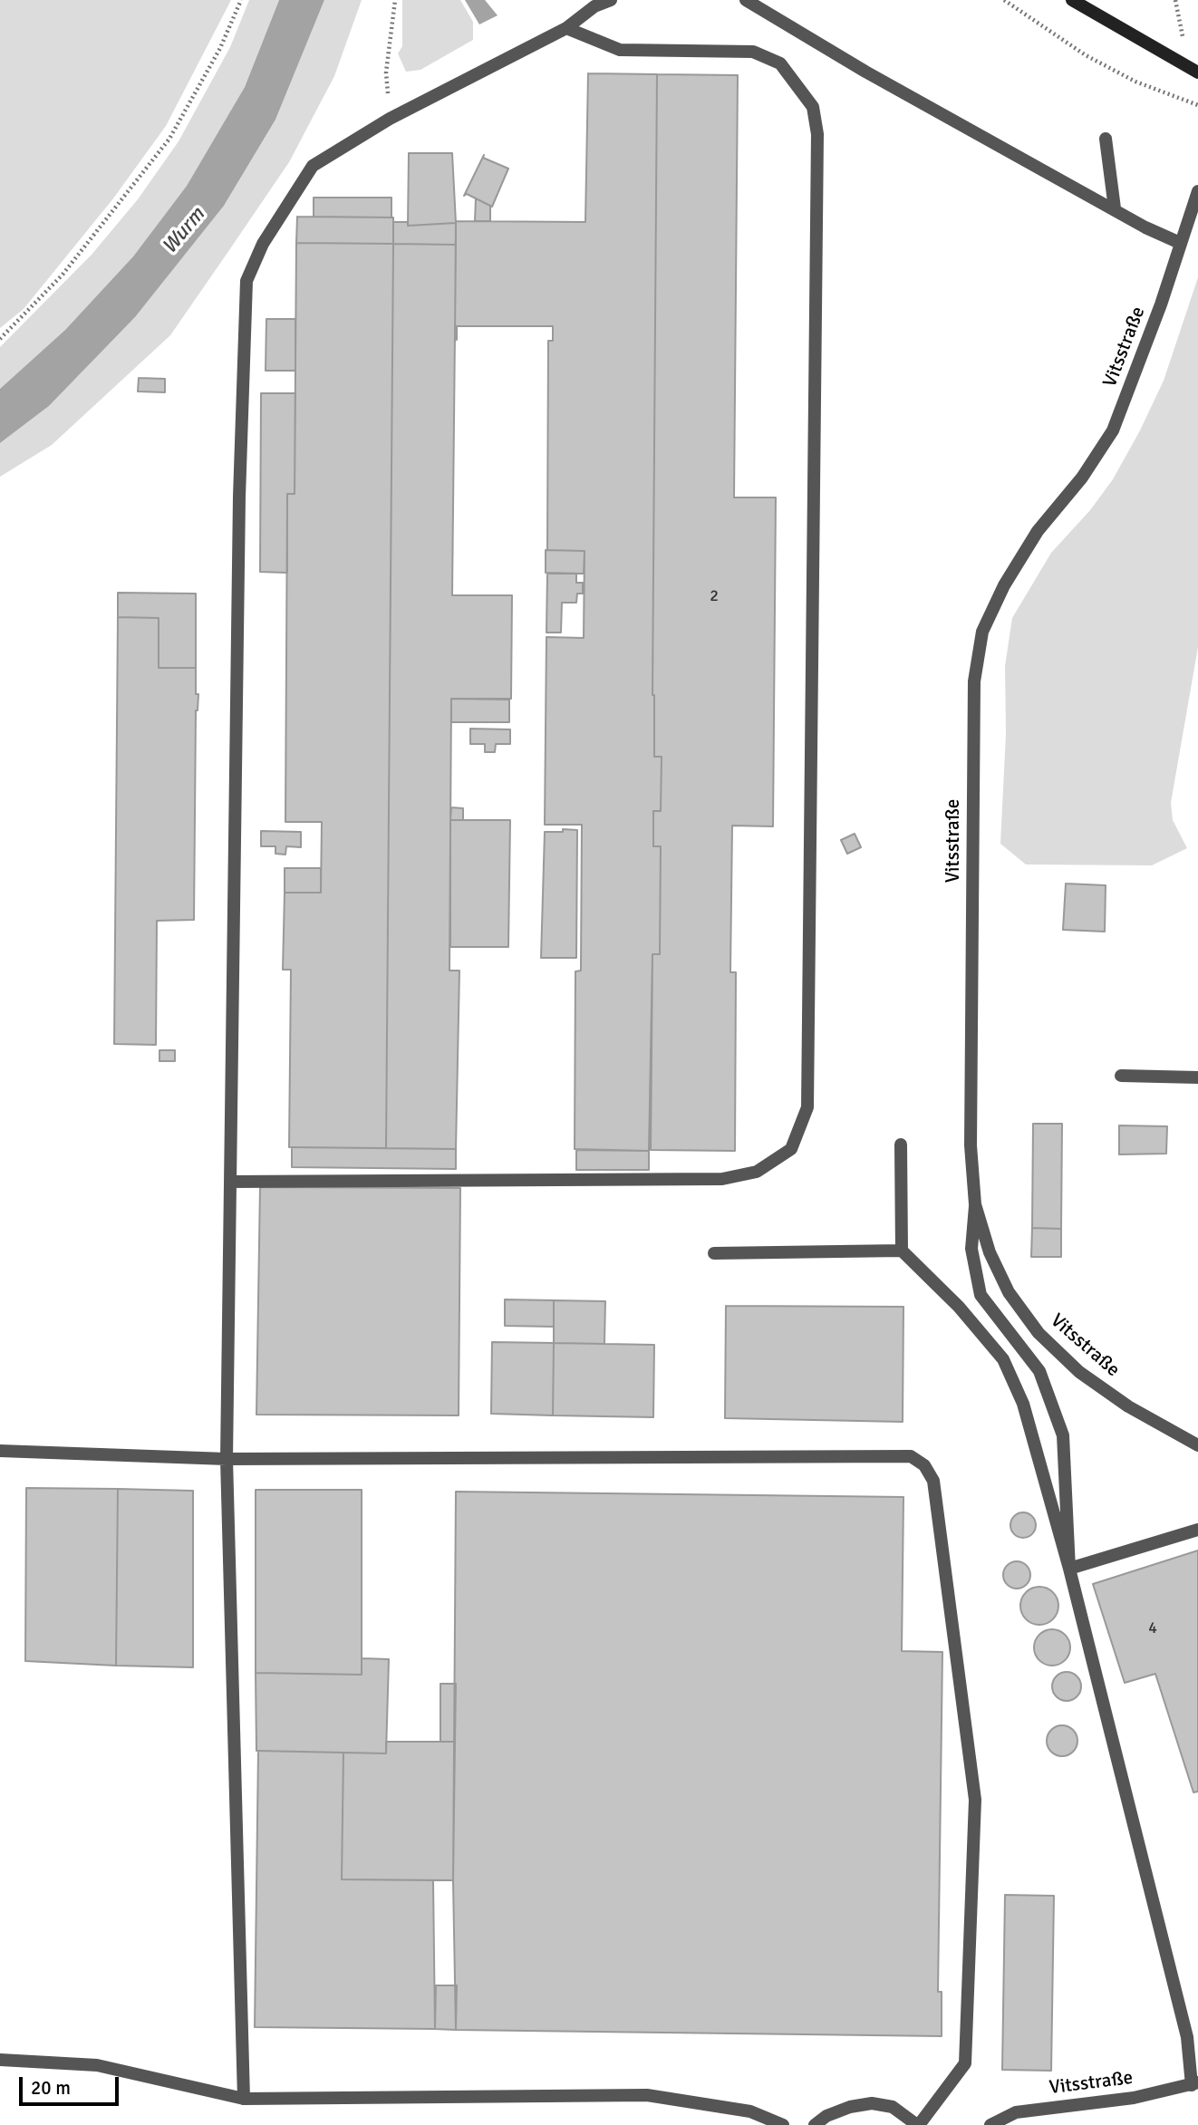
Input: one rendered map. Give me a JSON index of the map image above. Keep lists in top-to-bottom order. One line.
{"streets":{"street":["Vitsstraße"]},"water":["Wurm"],"house_numbers":["2","4"],"scale_bar":"20 m"}
